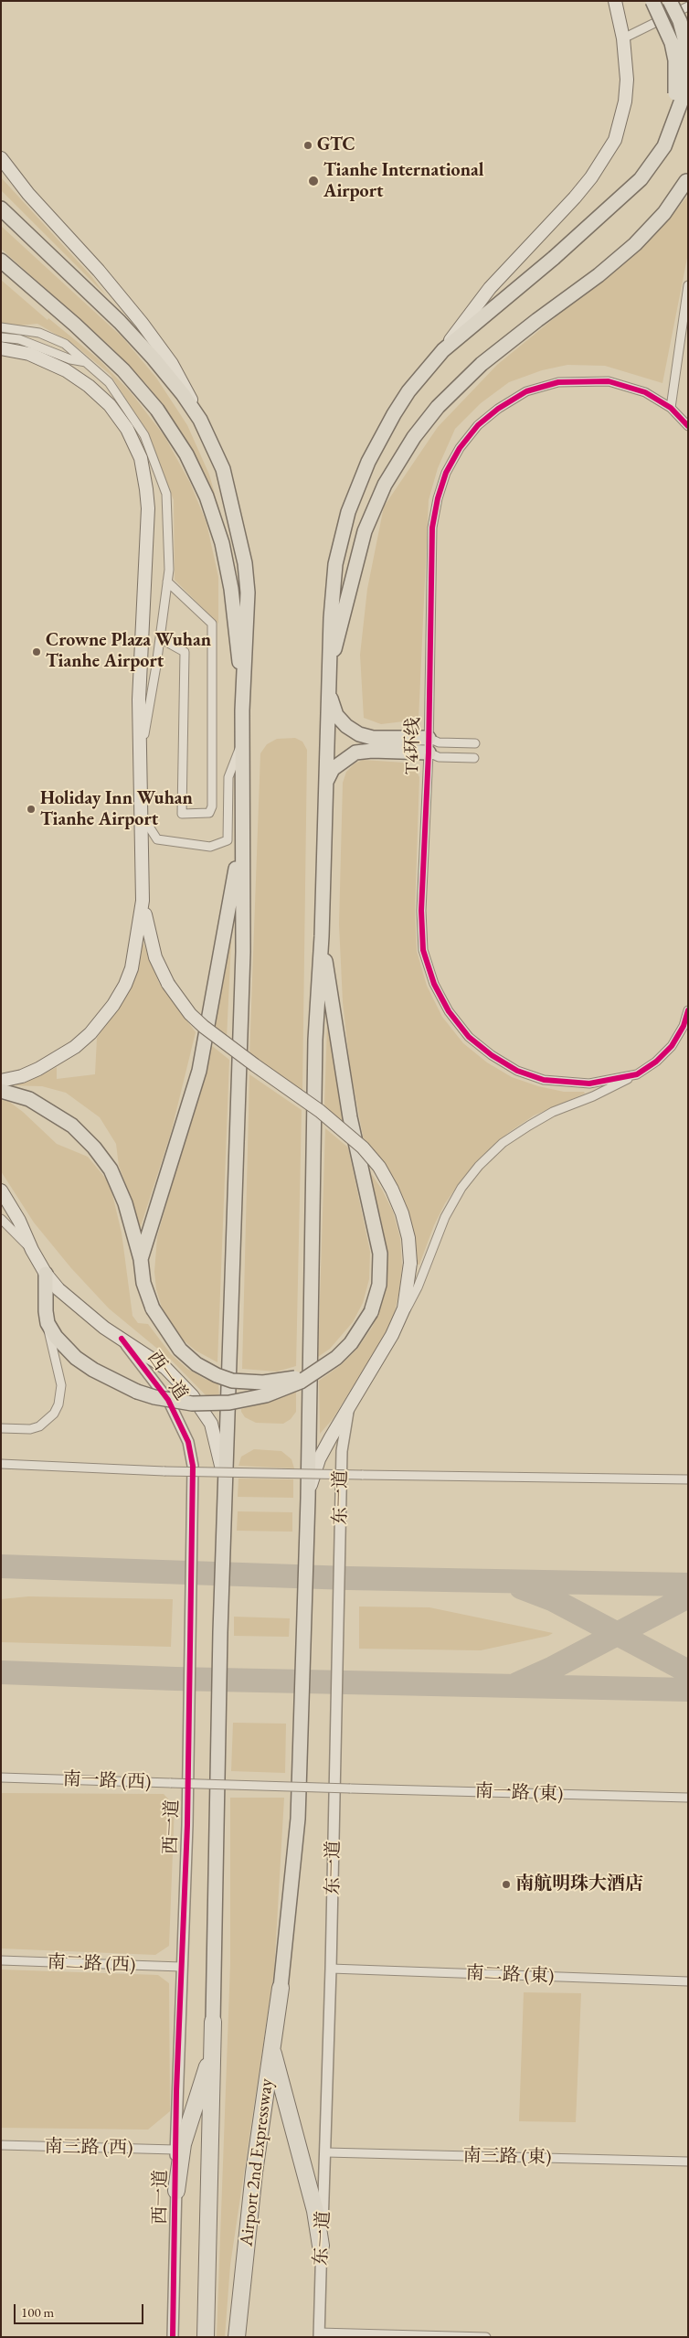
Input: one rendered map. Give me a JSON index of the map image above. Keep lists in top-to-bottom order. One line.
{"streets":{"highway":["Airport 2nd Expressway"],"street":["T4环线","西一道","东一道","南一路 (西)","南一路 (東)","南二路 (西)","南二路 (東)","南三路 (西)","南三路 (東)"]},"crossings":[["西一道","南二路 (西)"],["西一道","南三路 (西)"],["东一道","南二路 (東)"],["东一道","南三路 (東)"],["南一路 (西)","南一路 (東)"]],"places":["GTC","Tianhe International Airport","Crowne Plaza Wuhan Tianhe Airport","Holiday Inn Wuhan Tianhe Airport","南航明珠大酒店"],"scale_bar":"100 m"}
